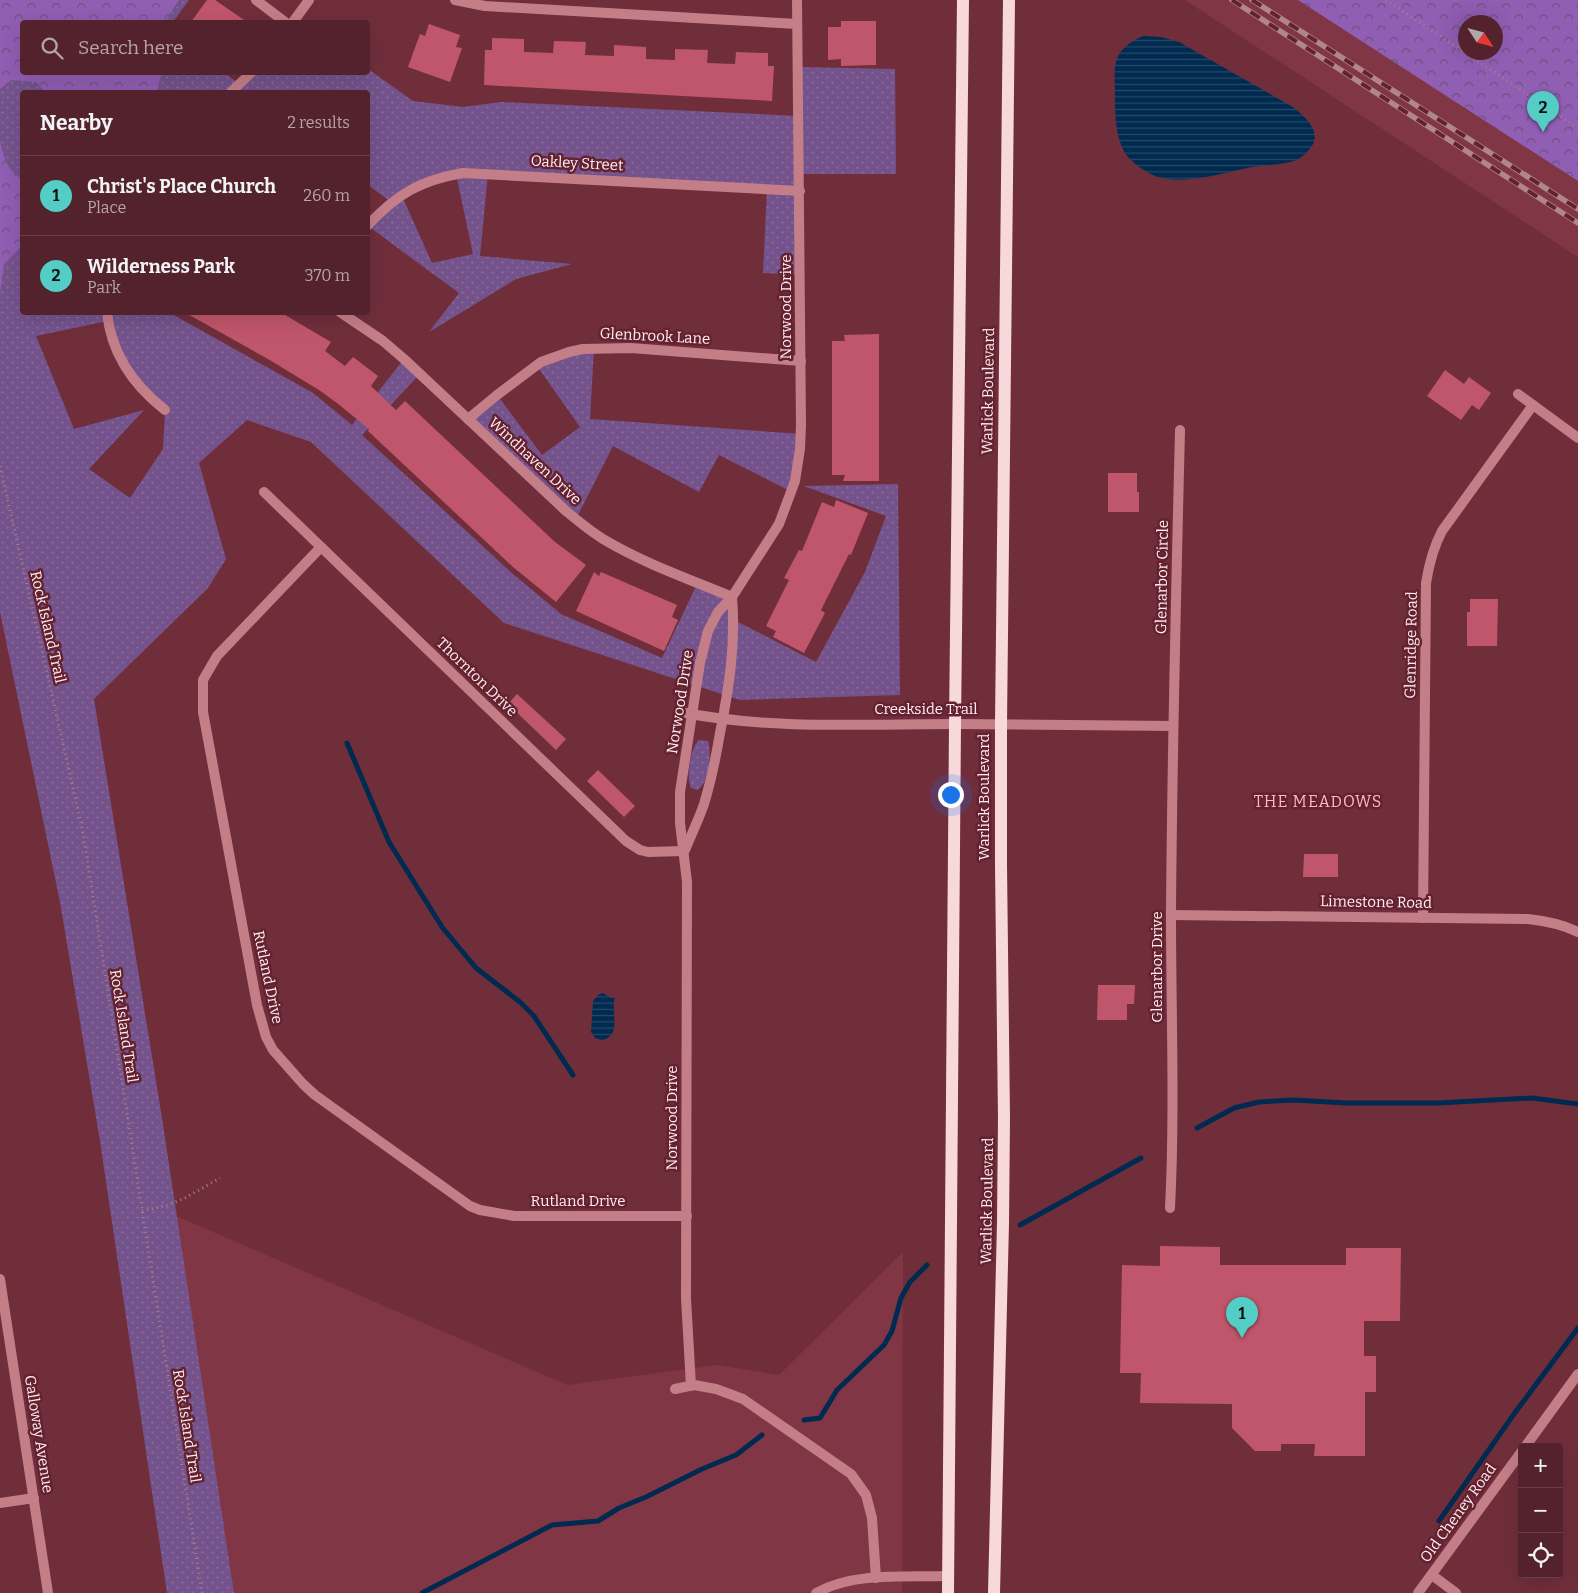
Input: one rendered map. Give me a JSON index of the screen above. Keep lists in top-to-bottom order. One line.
{"streets":{"main road":["Warlick Boulevard"],"street":["Oakley Street","Norwood Drive","Glenbrook Lane","Windhaven Drive","Glenarbor Circle","Glenridge Road","Thornton Drive","Creekside Trail","Limestone Road","Glenarbor Drive","Rutland Drive","Galloway Avenue","Old Cheney Road"],"path":["Rock Island Trail"]},"crossings":[["Oakley Street","Norwood Drive"],["Norwood Drive","Glenbrook Lane"],["Norwood Drive","Windhaven Drive"],["Norwood Drive","Thornton Drive"],["Norwood Drive","Creekside Trail"],["Norwood Drive","Rutland Drive"],["Glenbrook Lane","Windhaven Drive"],["Warlick Boulevard","Creekside Trail"],["Glenarbor Circle","Creekside Trail"],["Glenarbor Circle","Glenarbor Drive"],["Glenridge Road","Limestone Road"],["Thornton Drive","Rutland Drive"],["Creekside Trail","Glenarbor Drive"],["Limestone Road","Glenarbor Drive"]],"districts":["THE MEADOWS"],"north":"bottom right","page":{"search":"Search here","heading":["Nearby","2 results"],"pins":["2","1"],"list":[{"mark":"1","name":"Christ's Place Church","note":"Place","value":"260 m"},{"mark":"2","name":"Wilderness Park","note":"Park","value":"370 m"}],"map_buttons":["+","−"]}}
